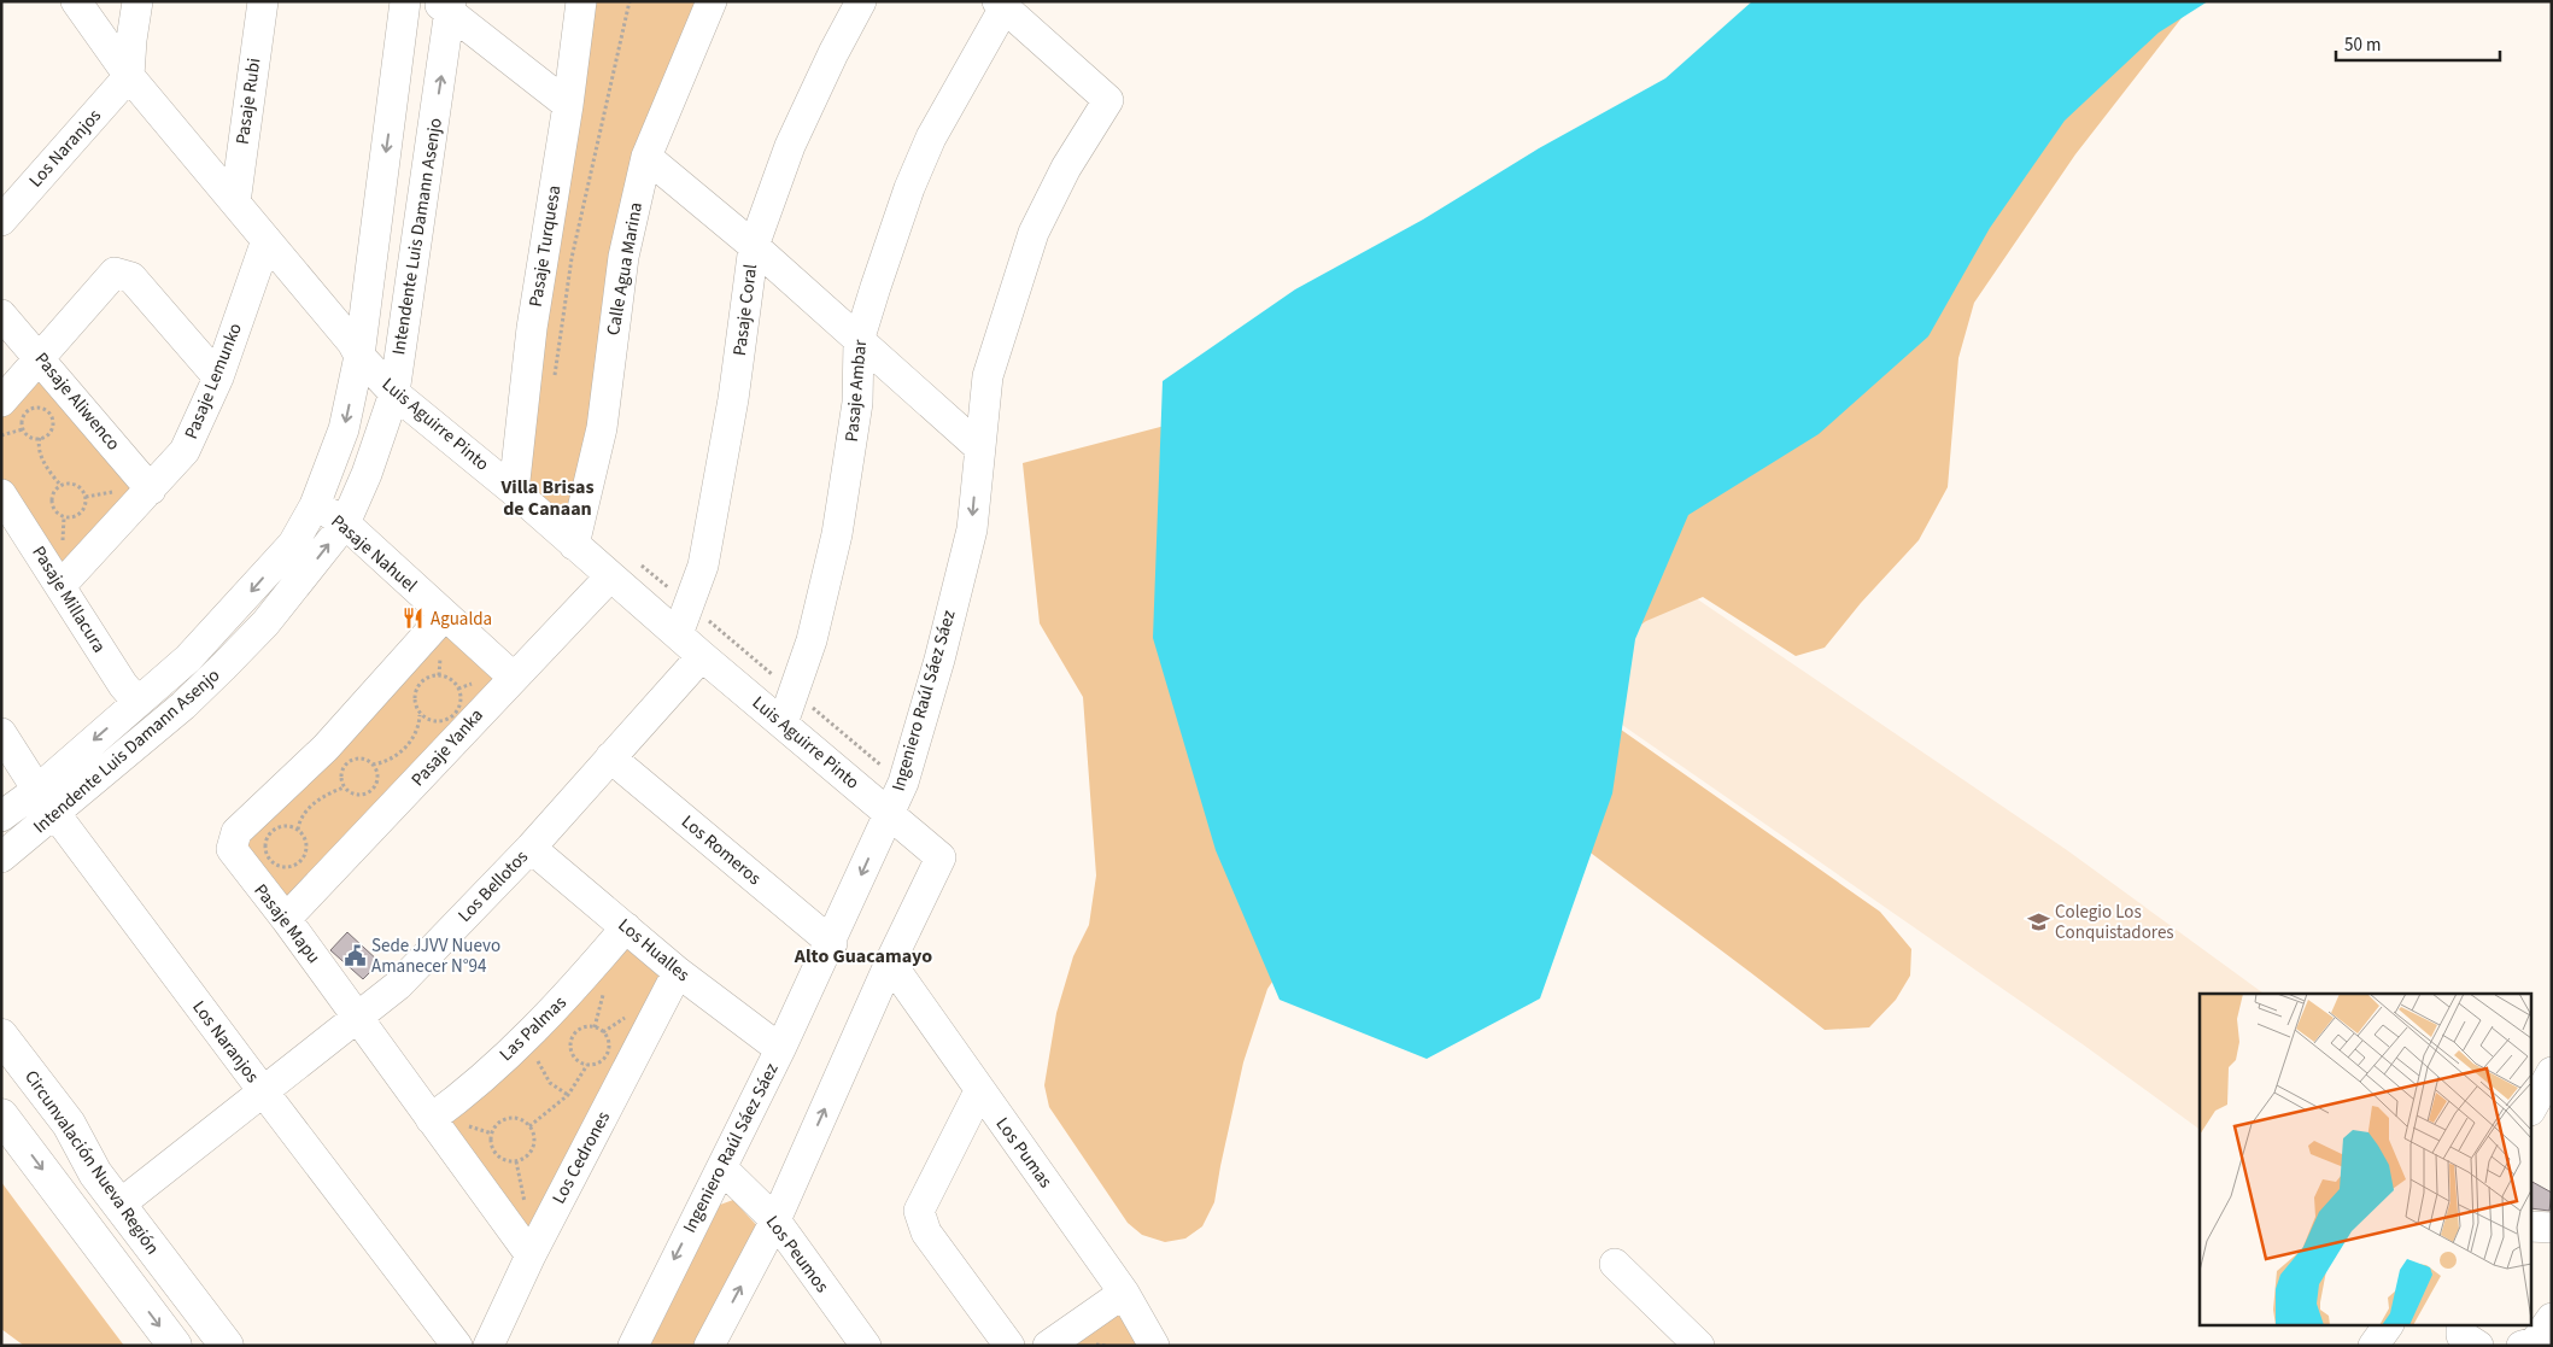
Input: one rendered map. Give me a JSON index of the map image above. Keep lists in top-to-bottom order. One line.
{"streets":{"main road":["Circunvalación Nueva Región"],"street":["Pasaje Rubi","Los Naranjos","Intendente Luis Damann Asenjo","Pasaje Turquesa","Calle Agua Marina","Pasaje Coral","Pasaje Lemunko","Pasaje Ambar","Pasaje Aliwenco","Luis Aguirre Pinto","Pasaje Nahuel","Pasaje Millacura","Ingeniero Raúl Sáez Sáez","Pasaje Yanka","Los Romeros","Los Bellotos","Pasaje Mapu","Los Hualles","Las Palmas","Los Pumas","Los Cedrones","Los Peumos"]},"crossings":[["Pasaje Rubi","Luis Aguirre Pinto"],["Los Naranjos","Intendente Luis Damann Asenjo"],["Los Naranjos","Luis Aguirre Pinto"],["Los Naranjos","Los Bellotos"],["Intendente Luis Damann Asenjo","Luis Aguirre Pinto"],["Intendente Luis Damann Asenjo","Pasaje Nahuel"],["Intendente Luis Damann Asenjo","Pasaje Millacura"],["Pasaje Turquesa","Luis Aguirre Pinto"],["Calle Agua Marina","Luis Aguirre Pinto"],["Pasaje Coral","Luis Aguirre Pinto"],["Pasaje Lemunko","Pasaje Aliwenco"],["Pasaje Lemunko","Luis Aguirre Pinto"],["Pasaje Lemunko","Pasaje Millacura"],["Pasaje Ambar","Luis Aguirre Pinto"],["Pasaje Ambar","Ingeniero Raúl Sáez Sáez"],["Luis Aguirre Pinto","Ingeniero Raúl Sáez Sáez"],["Luis Aguirre Pinto","Pasaje Yanka"],["Luis Aguirre Pinto","Los Bellotos"],["Luis Aguirre Pinto","Los Pumas"],["Pasaje Nahuel","Pasaje Yanka"],["Pasaje Nahuel","Pasaje Mapu"],["Ingeniero Raúl Sáez Sáez","Los Romeros"],["Ingeniero Raúl Sáez Sáez","Los Hualles"],["Ingeniero Raúl Sáez Sáez","Los Peumos"],["Pasaje Yanka","Pasaje Mapu"],["Los Romeros","Los Bellotos"],["Los Bellotos","Pasaje Mapu"],["Los Bellotos","Los Hualles"],["Los Bellotos","Circunvalación Nueva Región"],["Pasaje Mapu","Las Palmas"],["Pasaje Mapu","Los Cedrones"],["Los Hualles","Las Palmas"],["Los Hualles","Los Cedrones"]],"one_way":["Ingeniero Raúl Sáez Sáez"],"districts":["Villa Brisas de Canaan","Alto Guacamayo"],"places":{"restaurant":["Agualda"],"school or university":["Colegio Los Conquistadores"],"public building":["Sede JJVV Nuevo Amanecer N°94"]},"scale_bar":"50 m"}
